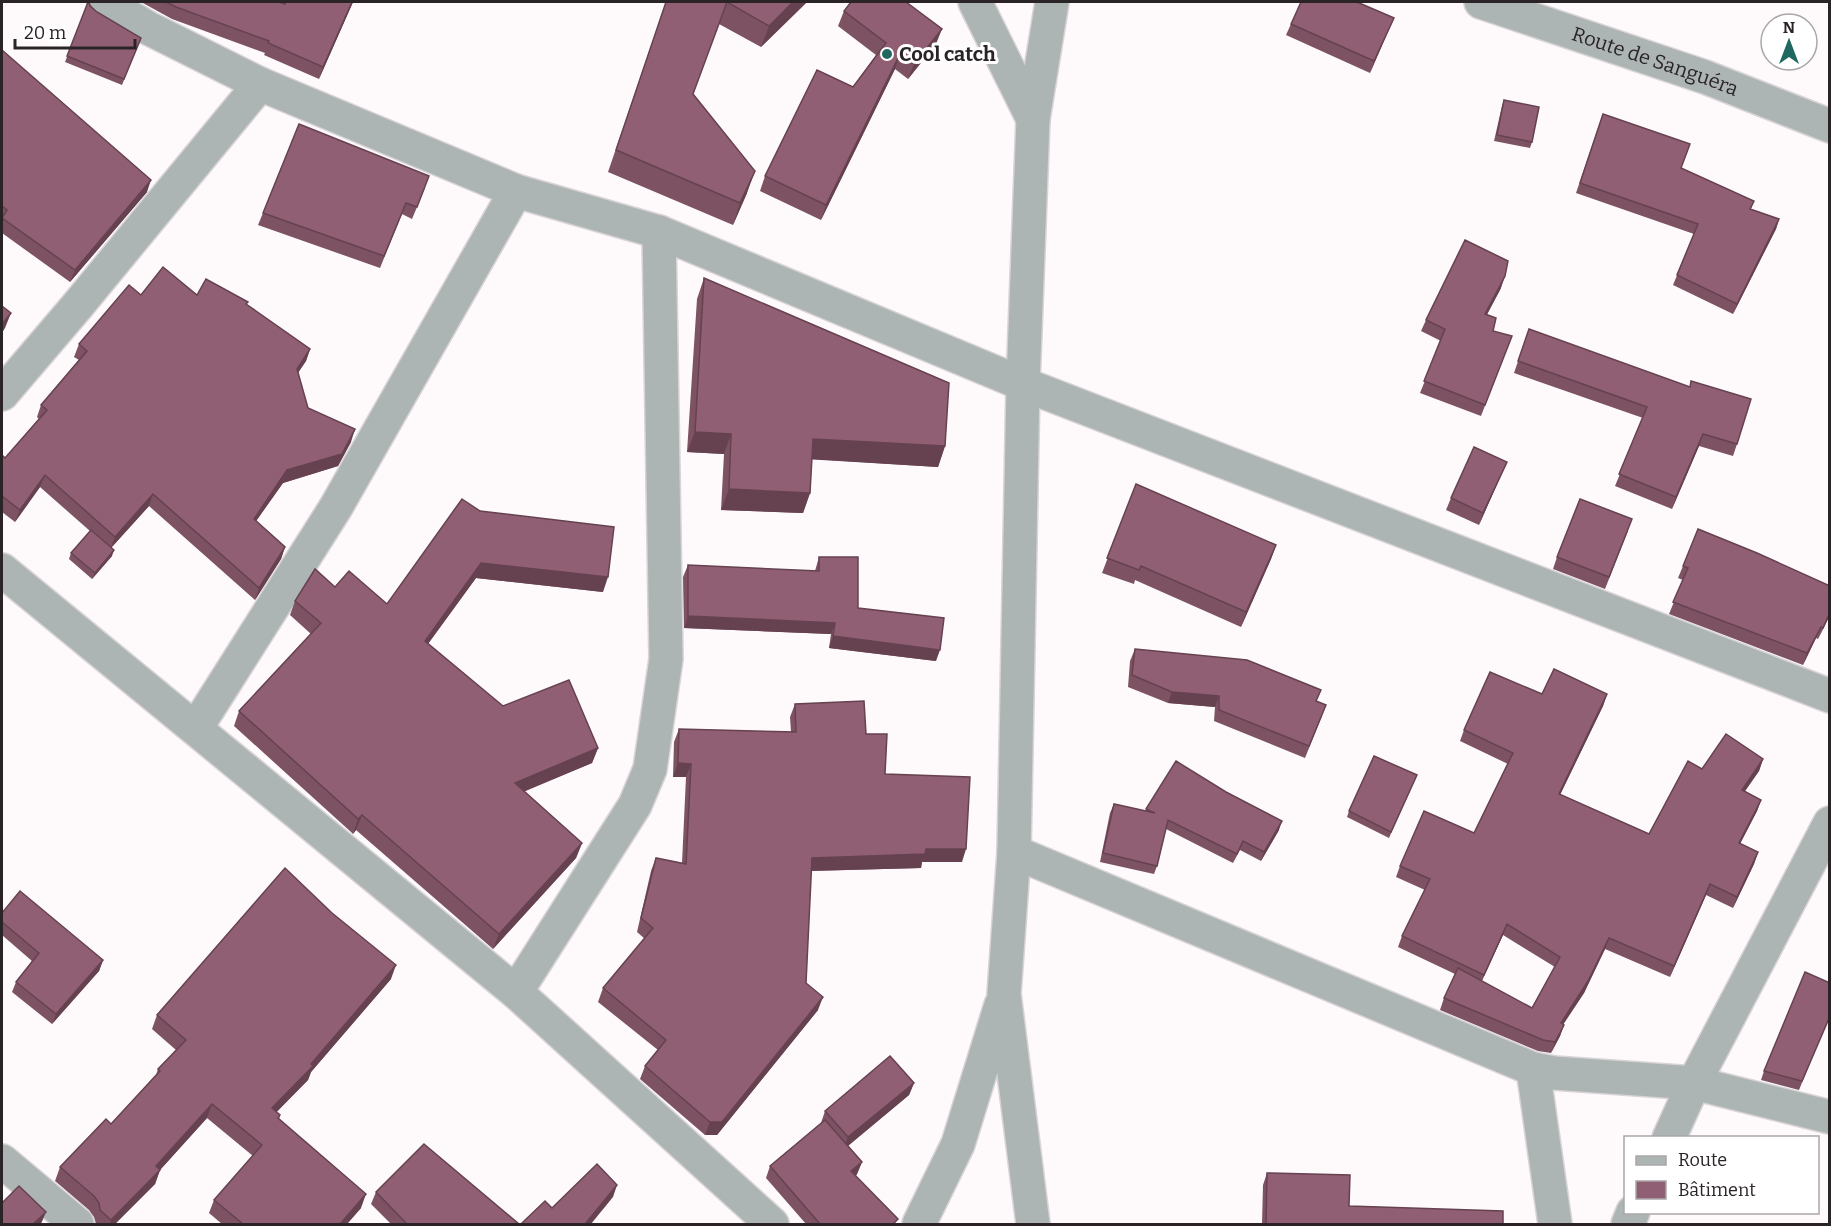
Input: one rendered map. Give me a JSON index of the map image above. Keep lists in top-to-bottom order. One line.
{"streets":{"street":["Route de Sanguéra"]},"places":["Cool catch"],"legend":["Route","Bâtiment"],"scale_bar":"20 m","north":"top"}
